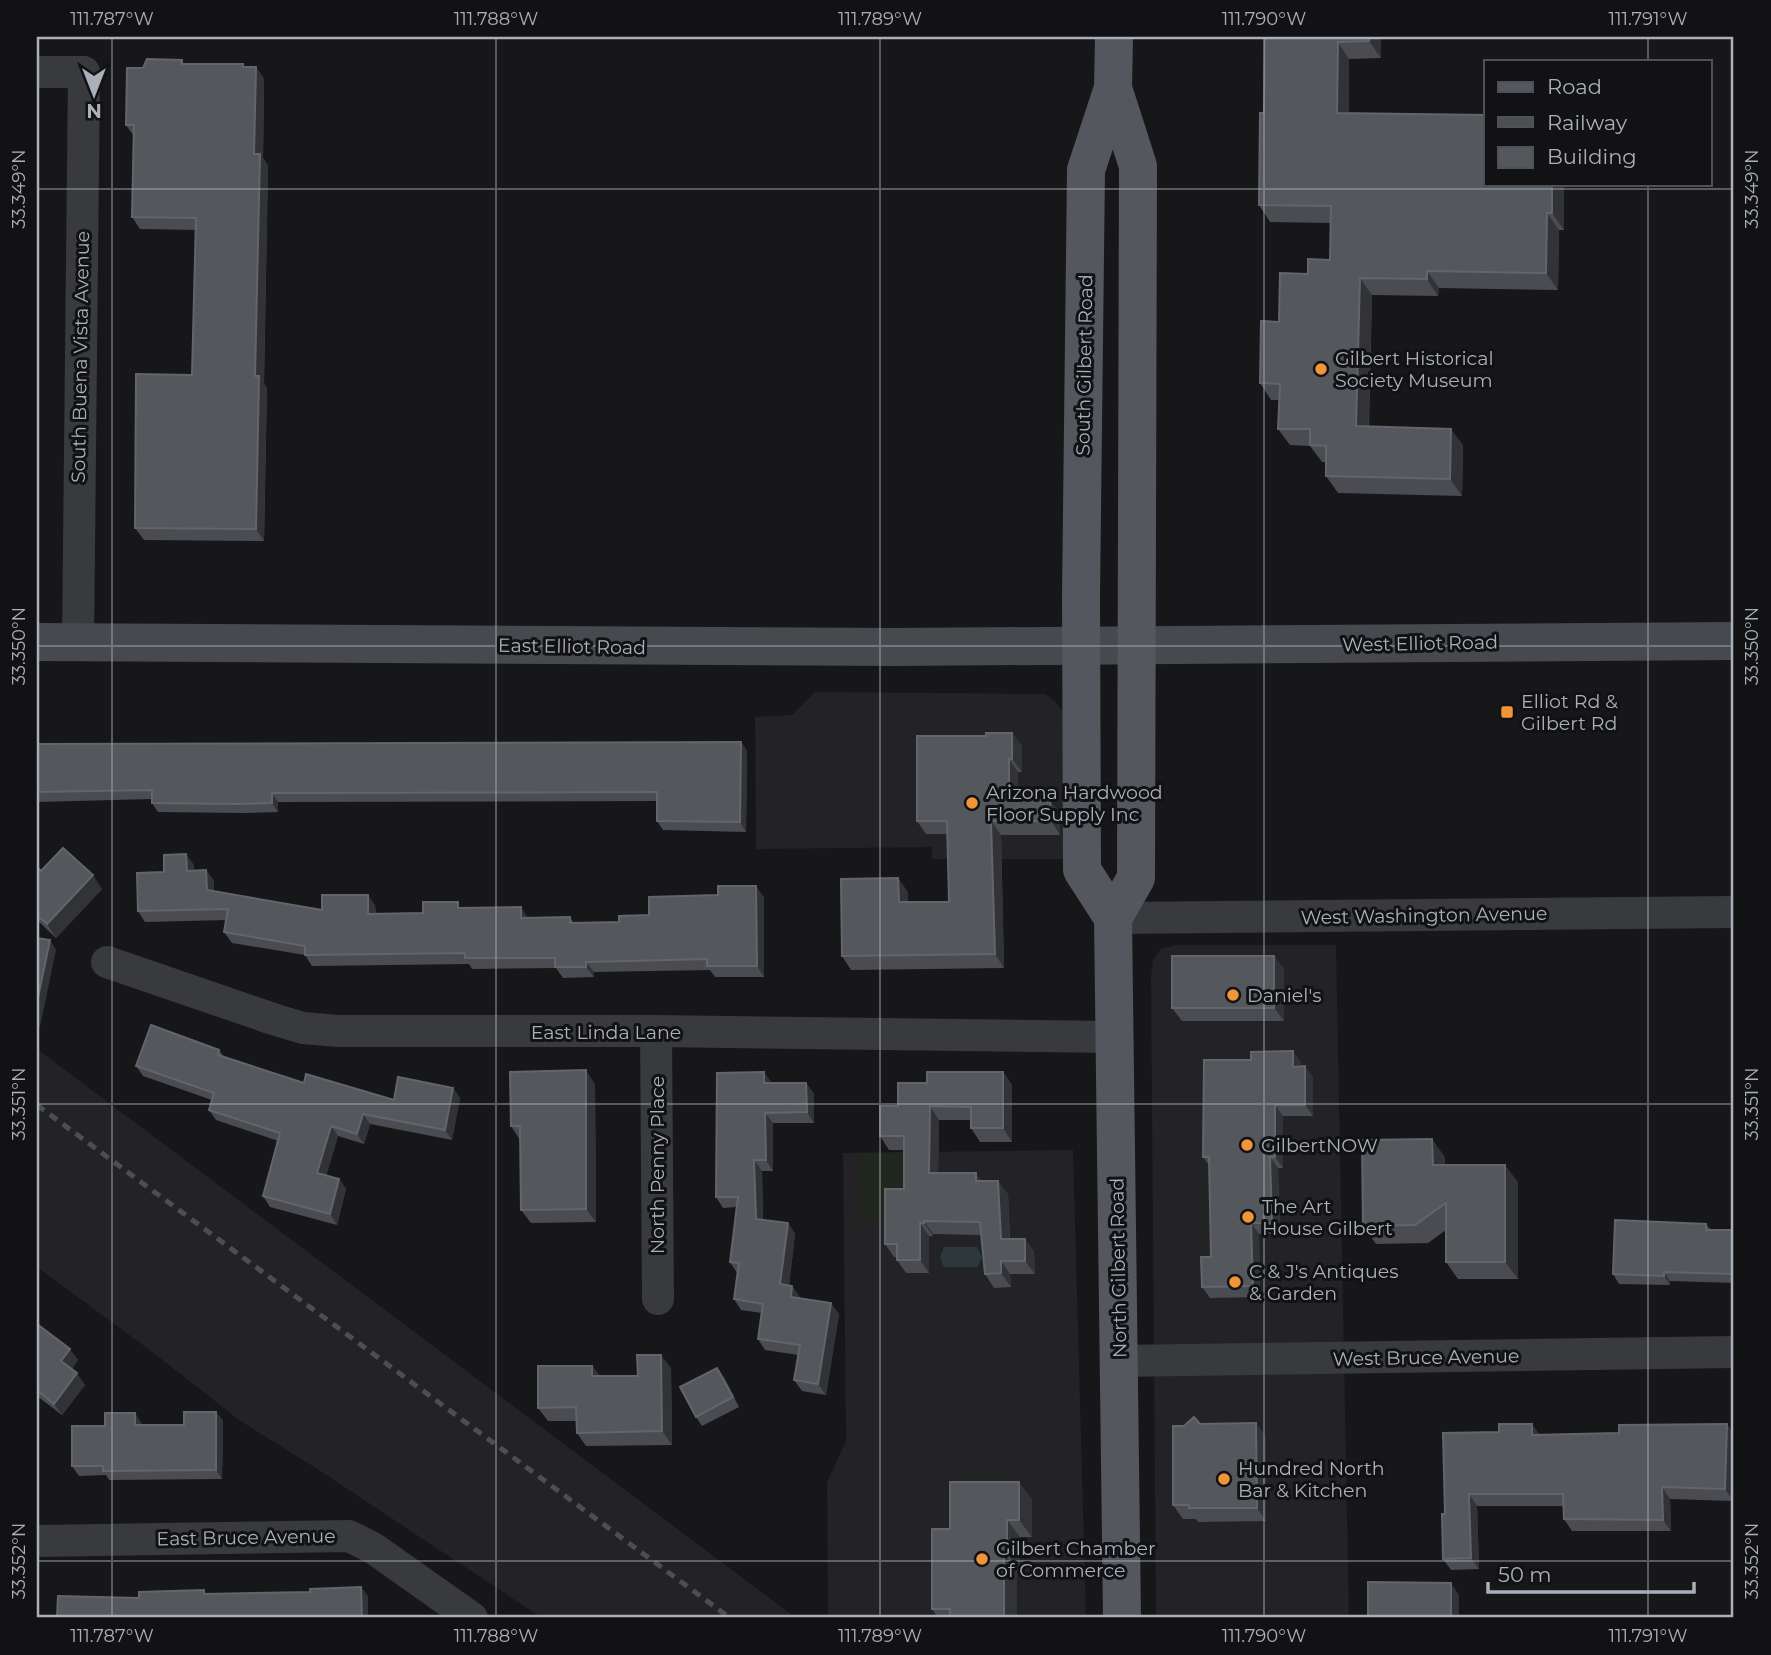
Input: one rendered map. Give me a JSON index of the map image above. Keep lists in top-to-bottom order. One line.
{"streets":{"main road":["South Gilbert Road","West Elliot Road","East Elliot Road","North Gilbert Road"],"street":["South Buena Vista Avenue","West Washington Avenue","East Linda Lane","North Penny Place","West Bruce Avenue","East Bruce Avenue"]},"crossings":[["South Buena Vista Avenue","East Elliot Road"],["South Gilbert Road","West Elliot Road"],["South Gilbert Road","East Elliot Road"],["West Elliot Road","East Elliot Road"],["West Washington Avenue","North Gilbert Road"],["East Linda Lane","North Penny Place"],["East Linda Lane","North Gilbert Road"],["North Gilbert Road","West Bruce Avenue"]],"places":{"other":["Gilbert Historical Society Museum","Arizona Hardwood Floor Supply Inc","Daniel's","GilbertNOW","The Art House Gilbert","C & J's Antiques & Garden","Hundred North Bar & Kitchen","Gilbert Chamber of Commerce"],"transit":["Elliot Rd & Gilbert Rd"]},"legend":["Road","Railway","Building"],"scale_bar":"50 m","north":"bottom","coordinates":["111.787°W","111.788°W","111.789°W","111.790°W","111.791°W","33.349°N","33.350°N","33.351°N","33.352°N"]}
